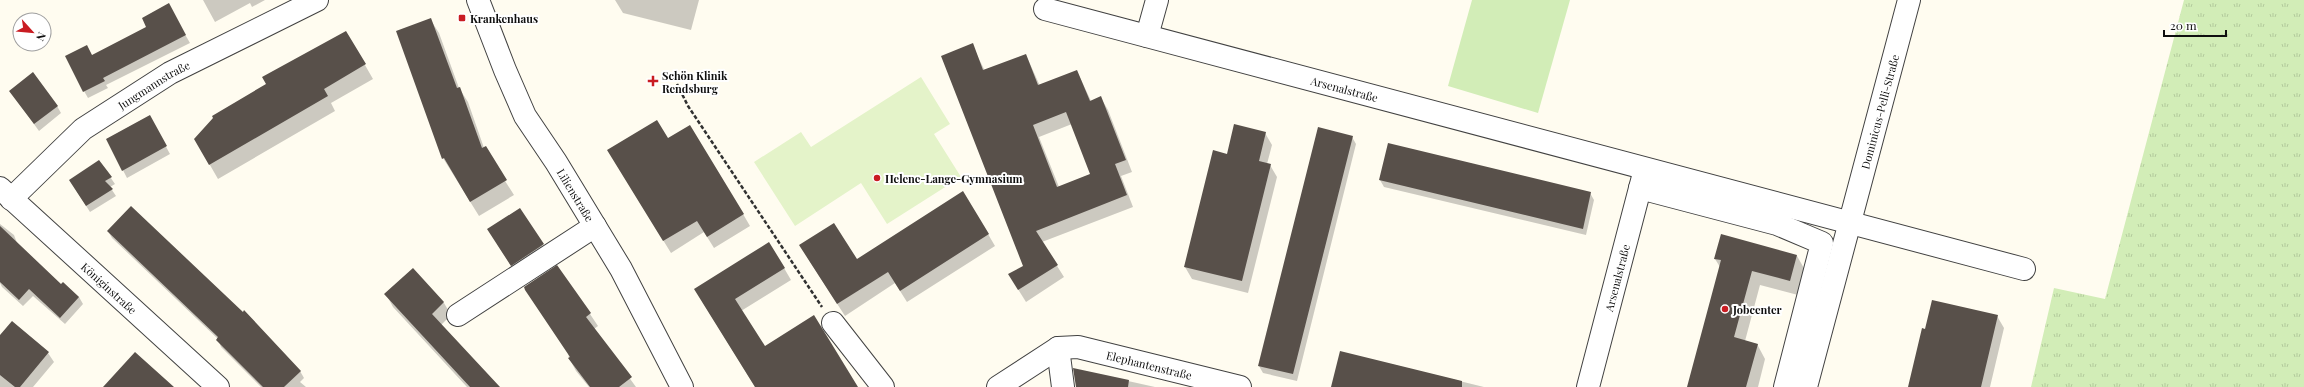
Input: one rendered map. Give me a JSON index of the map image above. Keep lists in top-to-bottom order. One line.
{"streets":{"street":["Jungmannstraße","Arsenalstraße","Dominicus-Pelli-Straße","Lilienstraße","Königinstraße","Elephantenstraße"]},"crossings":[["Jungmannstraße","Königinstraße"],["Arsenalstraße","Dominicus-Pelli-Straße"]],"places":{"transit":["Krankenhaus"],"health":["Schön Klinik Rendsburg"],"other":["Helene-Lange-Gymnasium","Jobcenter"]},"scale_bar":"20 m","north":"bottom right"}
